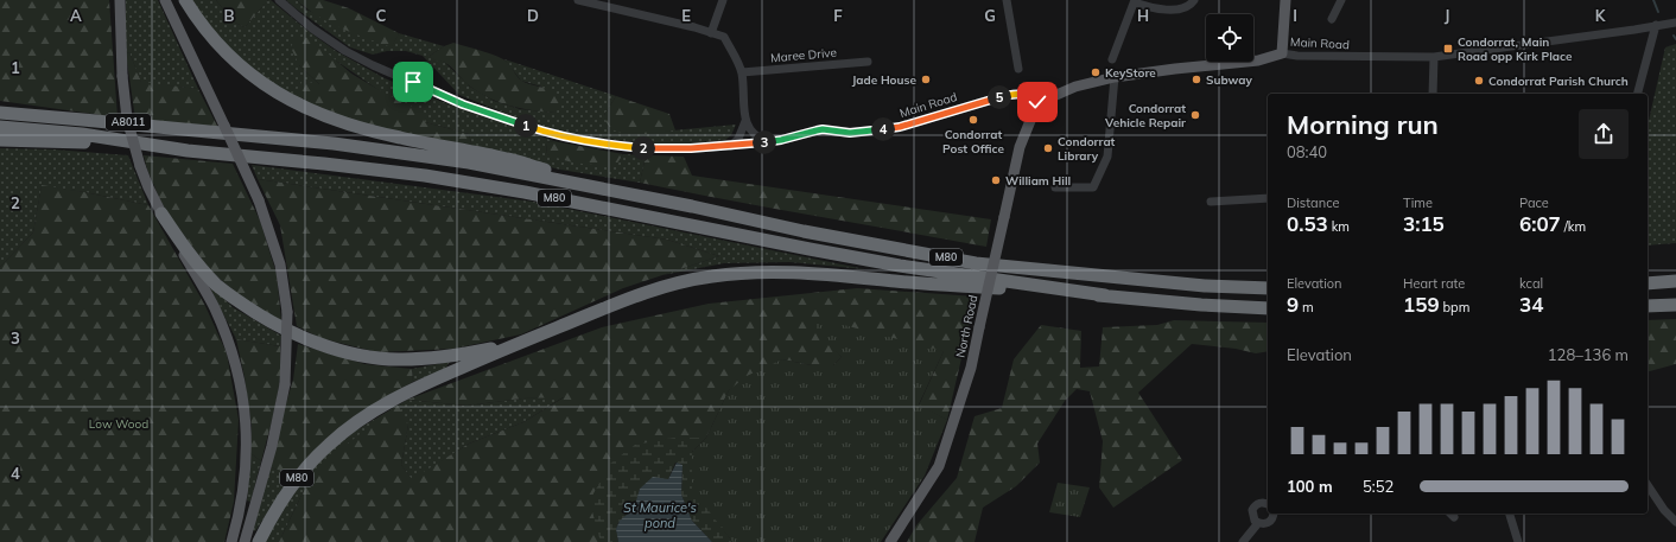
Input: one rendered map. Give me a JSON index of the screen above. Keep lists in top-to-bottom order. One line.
{"streets":{"highway":["M80"],"main road":["Main Road","A8011","North Road"],"street":["Maree Drive"]},"crossings":[["Main Road","North Road"],["A8011","M80"]],"water":["St Maurice's pond"],"parks":["Low Wood"],"places":{"transit":["Condorrat, Main Road opp Kirk Place"],"other":["KeyStore","Jade House","Subway","Condorrat Parish Church","Condorrat Vehicle Repair","Condorrat Post Office","Condorrat Library","William Hill"]},"page":{"pins":["5","1","4","3","2"],"heading":["Morning run","08:40"],"stats":[["Distance","0.53 km"],["Time","3:15"],["Pace","6:07 /km"],["Elevation","9 m"],["Heart rate","159 bpm"],["kcal","34"]],"chart":["Elevation","128–136 m"],"list":[{"name":"100 m","note":"5:52"}]},"grid":{"columns":["A","B","C","D","E","F","G","H","I","J","K"],"rows":["1","2","3","4"]}}
